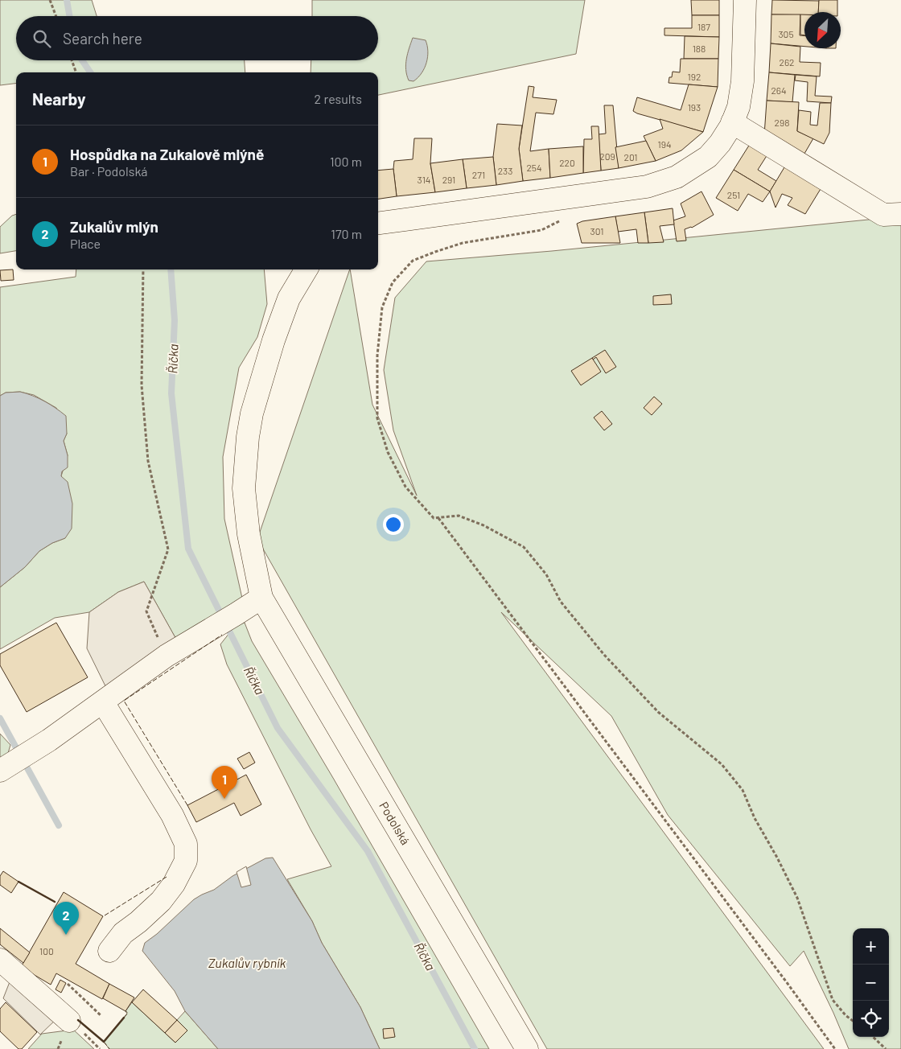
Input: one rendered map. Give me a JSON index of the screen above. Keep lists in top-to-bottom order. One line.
{"streets":{"street":["Podolská"]},"water":["Říčka","Zukalův rybník"],"house_numbers":["187","305","188","262","192","264","193","298","194","209","201","220","254","233","271","314","291","251","301","100"],"north":"bottom left","page":{"search":"Search here","heading":["Nearby","2 results"],"list":[{"mark":"1","name":"Hospůdka na Zukalově mlýně","note":"Bar · Podolská","value":"100 m"},{"mark":"2","name":"Zukalův mlýn","note":"Place","value":"170 m"}],"pins":["1","2"],"map_buttons":["+","−"]}}
